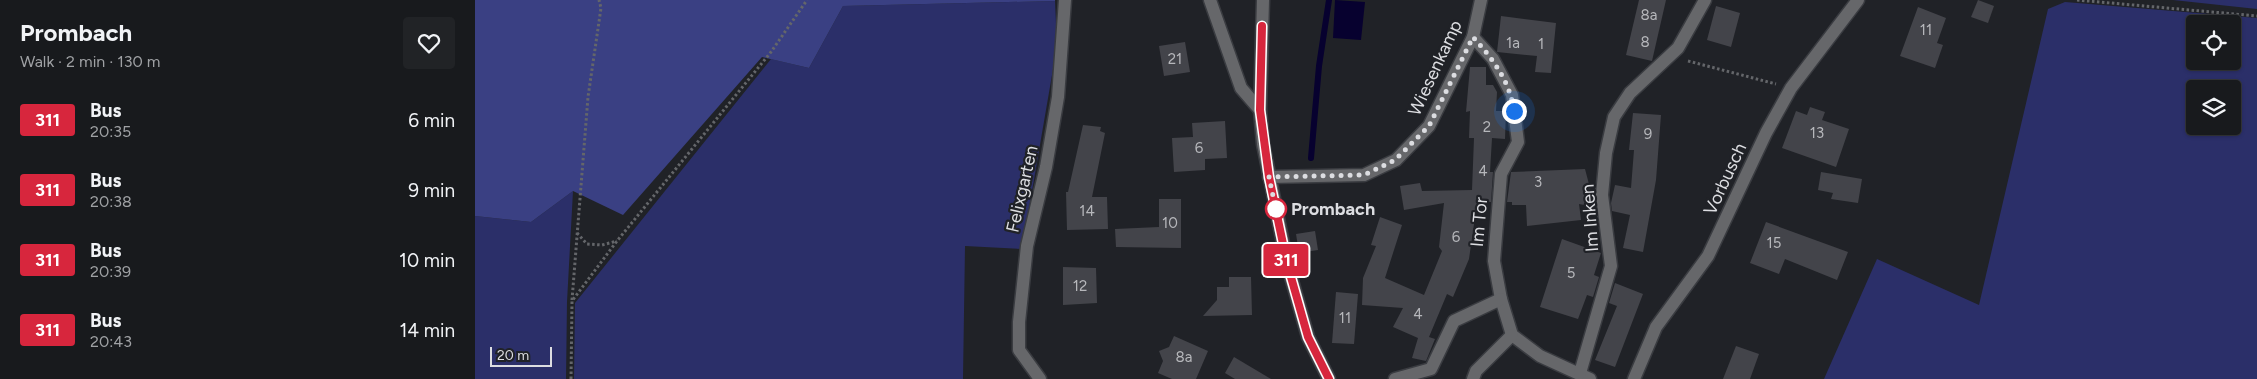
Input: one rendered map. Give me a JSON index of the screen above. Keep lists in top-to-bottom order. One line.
{"streets":{"street":["Wiesenkamp","Vorbusch","Felixgarten","Im Inken","Im Tor"]},"crossings":[["Wiesenkamp","Im Tor"]],"places":["Prombach"],"lines":["bus line 311"],"house_numbers":["8a","11","8","1a","1","21","2","13","9","6","4","3","14","10","6","15","5","12","4","11","8a"],"scale_bar":"20 m","page":{"heading":["Prombach","Walk · 2 min · 130 m"],"on_map":"311","list":[{"mark":"311","name":"Bus","note":"20:35","value":"6 min"},{"mark":"311","name":"Bus","note":"20:38","value":"9 min"},{"mark":"311","name":"Bus","note":"20:39","value":"10 min"},{"mark":"311","name":"Bus","note":"20:43","value":"14 min"}],"scale":"20 m"}}
